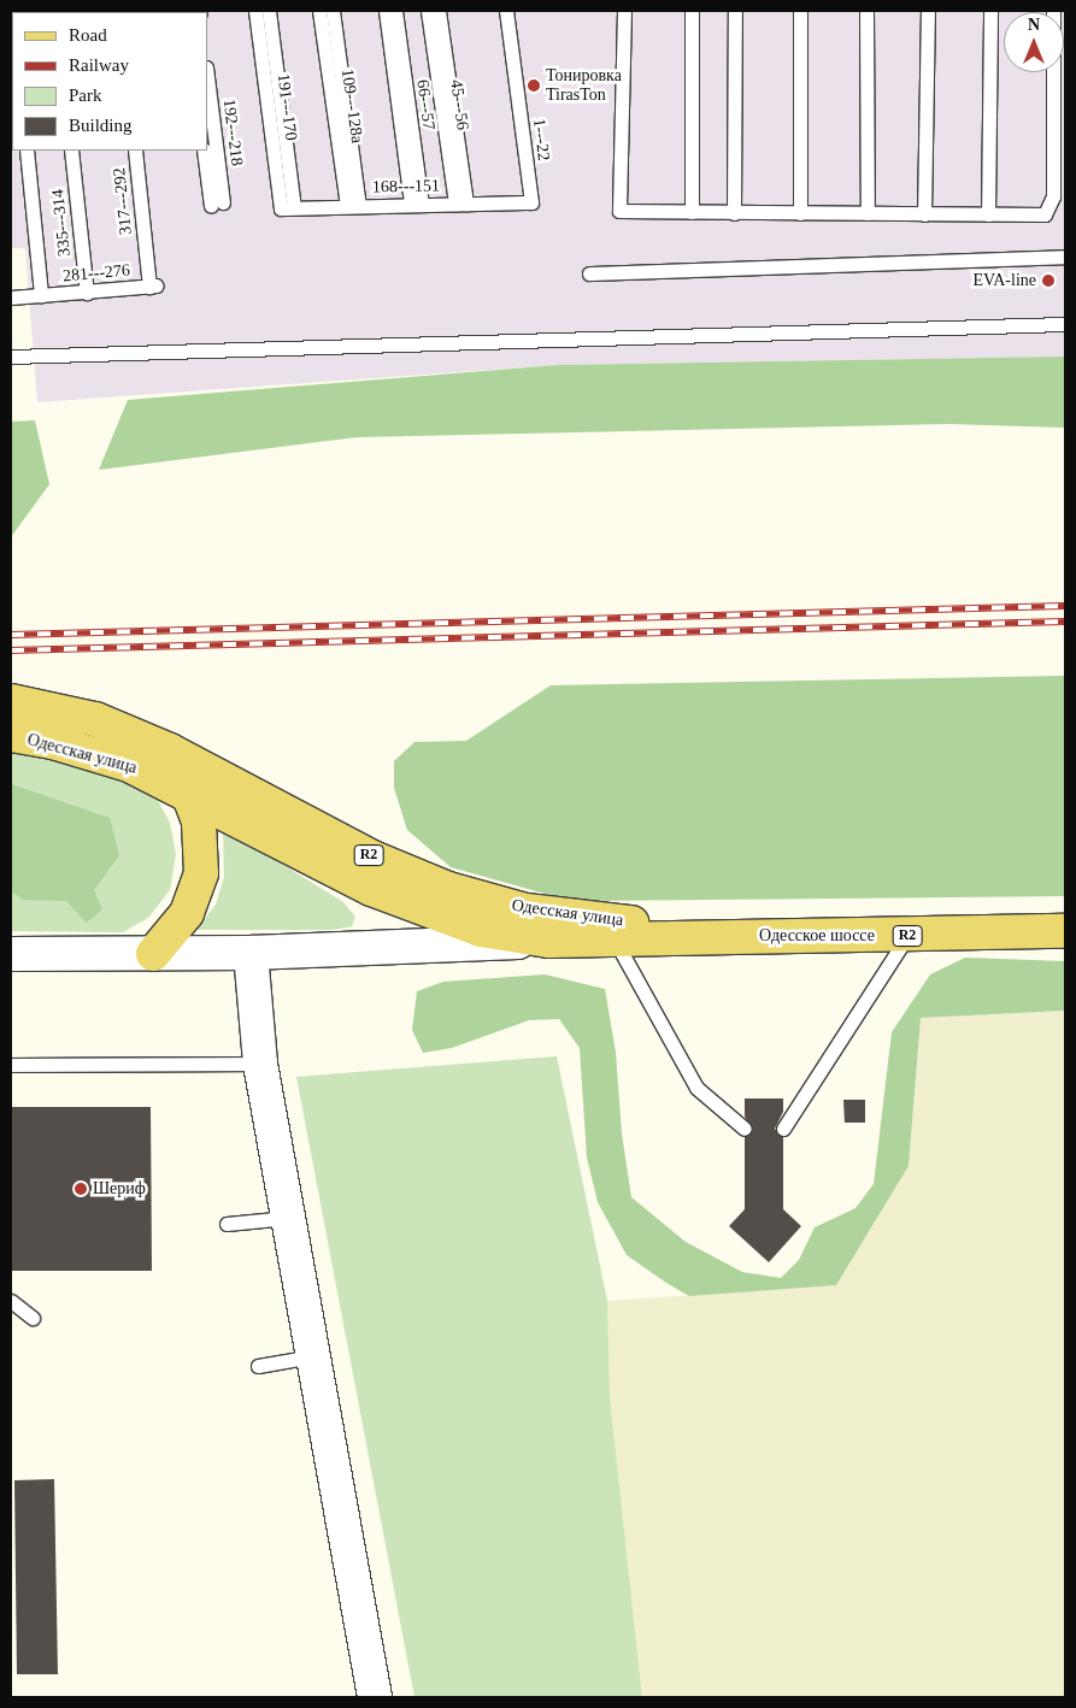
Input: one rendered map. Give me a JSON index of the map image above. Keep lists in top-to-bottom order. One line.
{"streets":{"main road":["Одесская улица","R2","Одесское шоссе"],"lane":["66---57","45---56","109---128а","191---170","192---218","1---22","168---151","317---292","335---314","281---276"]},"crossings":[["66---57","168---151"],["45---56","168---151"],["109---128а","168---151"],["191---170","168---151"],["1---22","168---151"],["317---292","281---276"],["335---314","281---276"],["Одесская улица","Одесское шоссе"]],"places":["Тонировка TirasTon","EVA-line","Шериф"],"legend":["Road","Railway","Park","Building"],"north":"top"}
